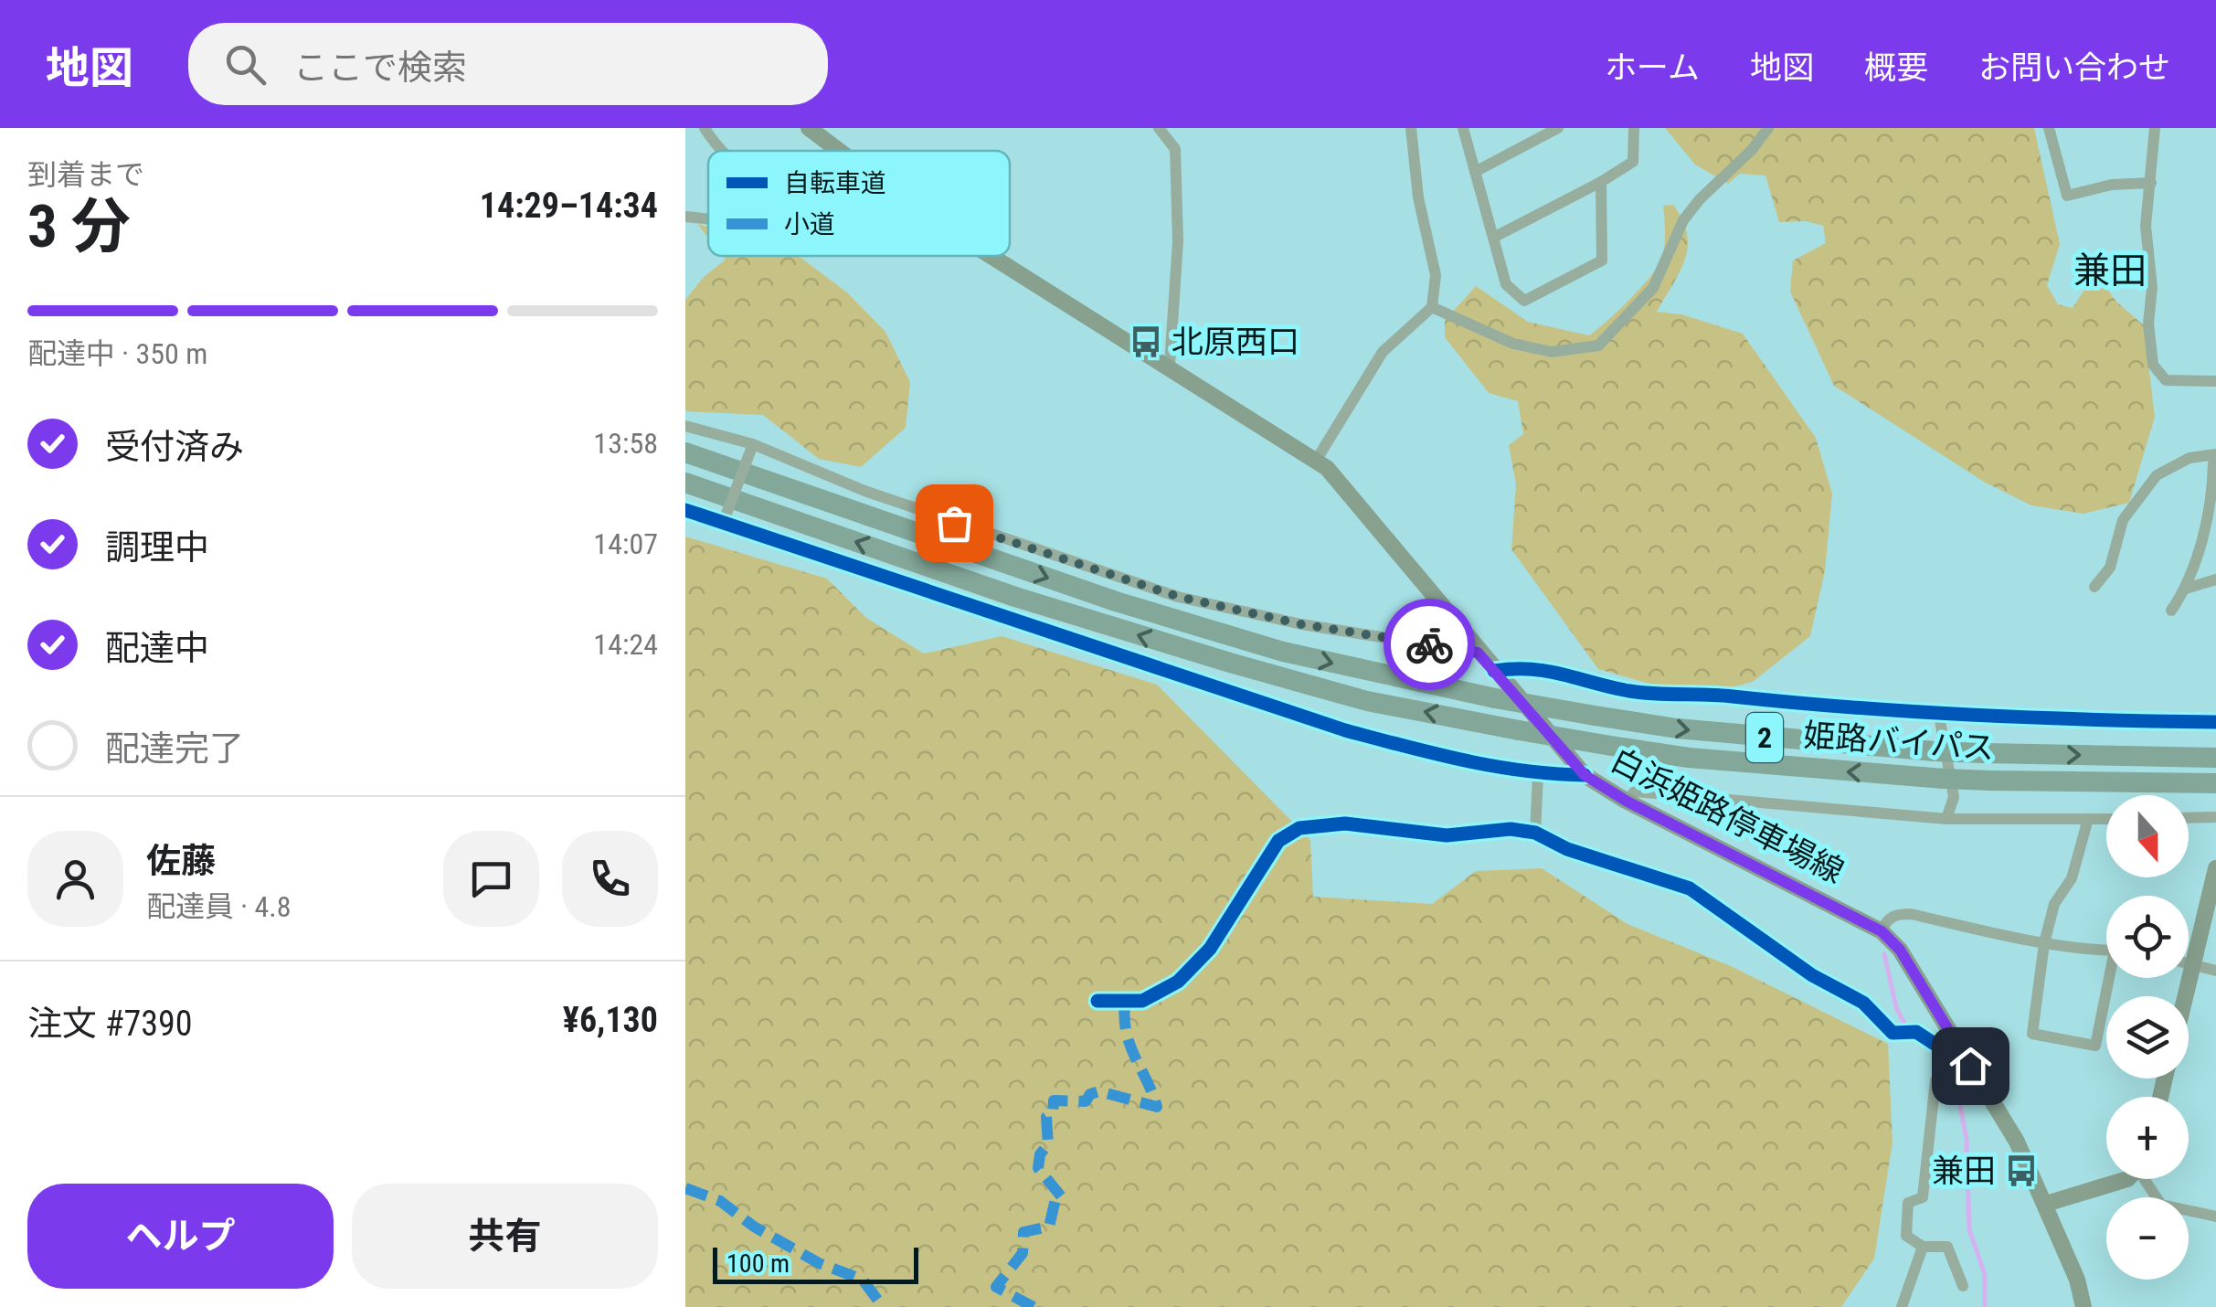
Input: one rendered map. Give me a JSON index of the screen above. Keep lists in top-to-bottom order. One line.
{"streets":{"highway":["2","姫路バイパス"],"main road":["白浜姫路停車場線"]},"districts":["兼田"],"places":{"bus stop":["北原西口","兼田"]},"legend":["自転車道","小道"],"scale_bar":"100 m","north":"bottom","page":{"header":"地図","search":"ここで検索","nav":["ホーム","地図","概要","お問い合わせ"],"heading":["3 分","到着まで","14:29–14:34"],"panel":["佐藤","配達員 · 4.8","注文 #7390","¥6,130"],"bar":"配達中 · 350 m","list":[["受付済み","13:58"],["調理中","14:07"],["配達中","14:24"],"配達完了"],"map_buttons":["+","−"],"buttons":["ヘルプ","共有"],"scale":"100 m"}}
